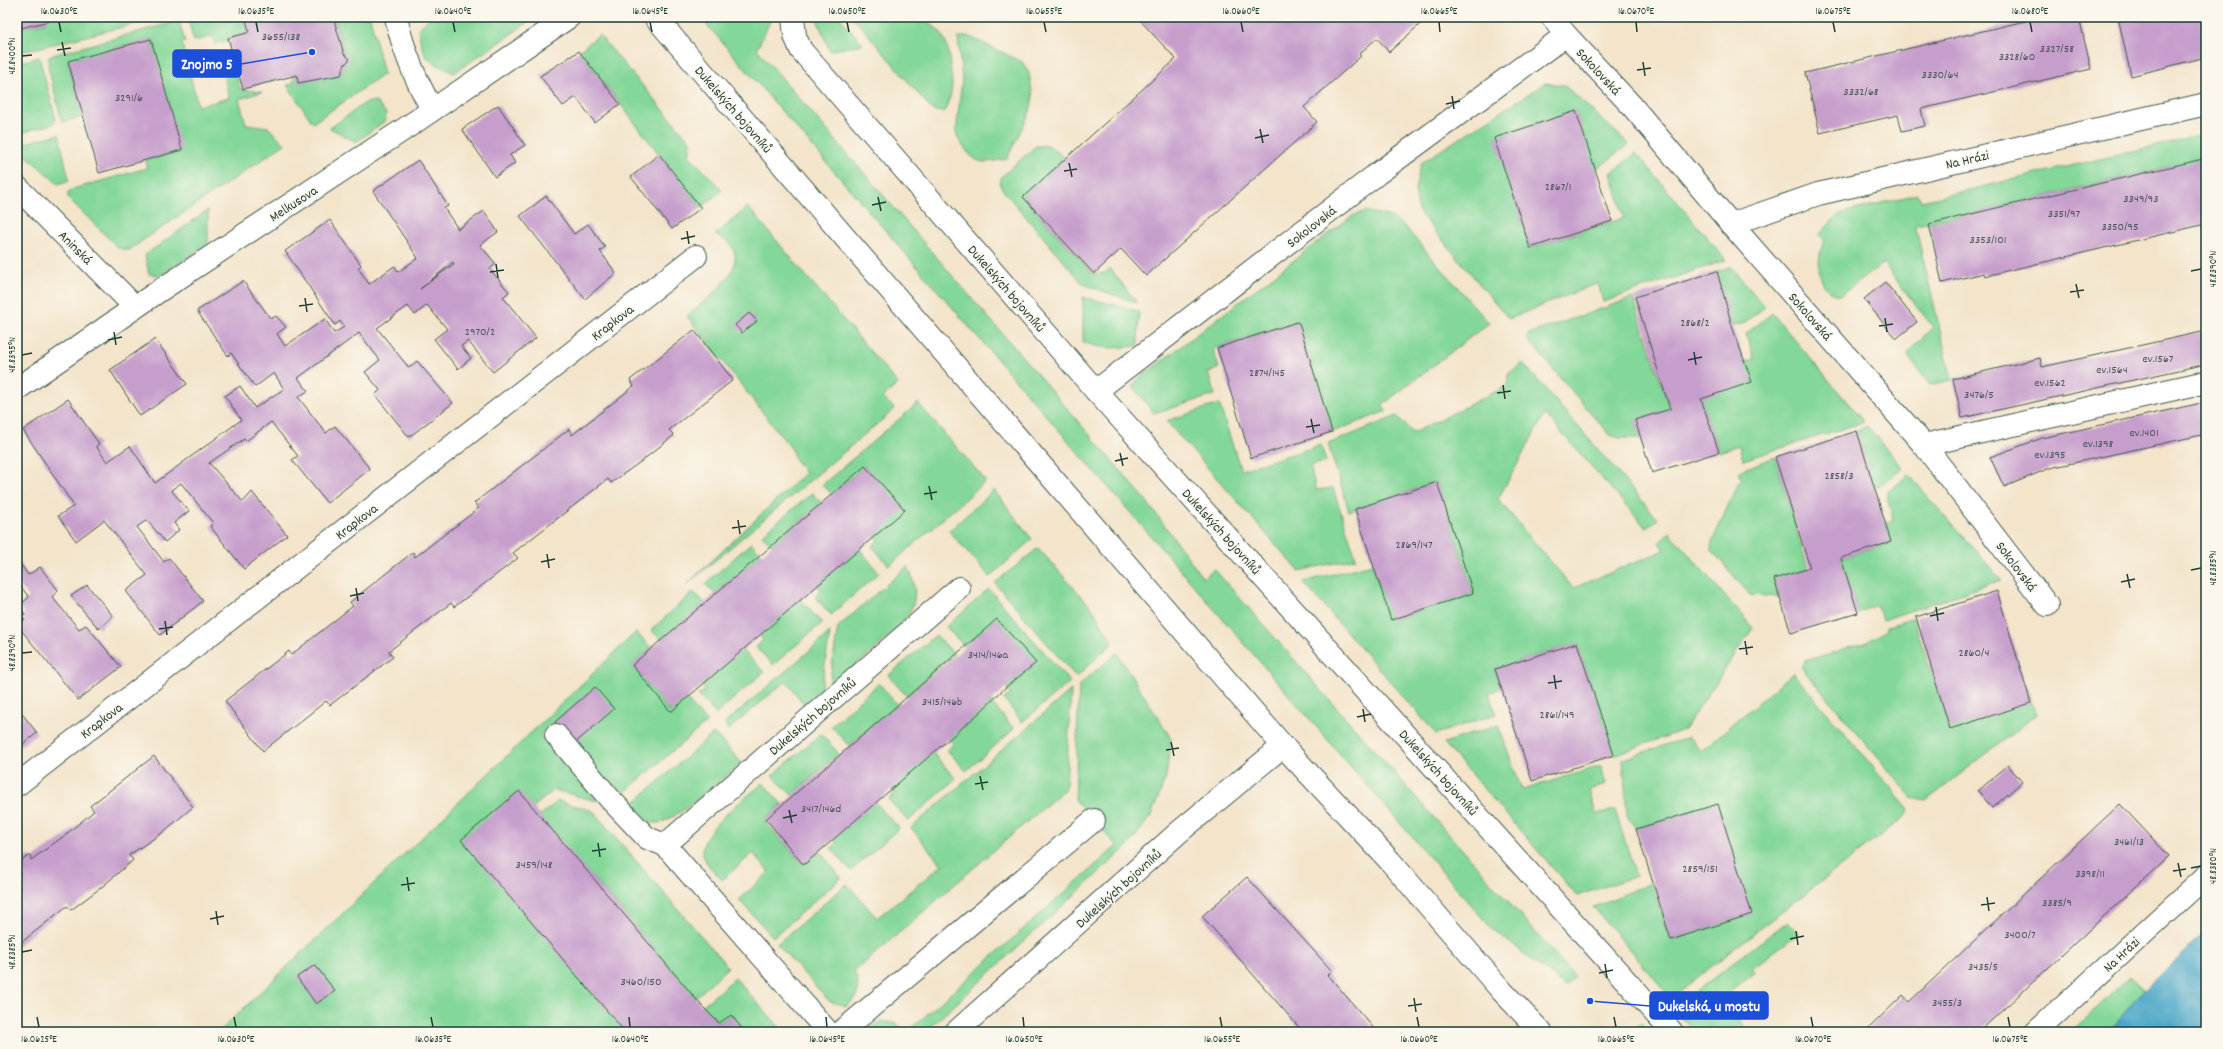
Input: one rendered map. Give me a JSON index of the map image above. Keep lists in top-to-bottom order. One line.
{"streets":{"street":["Sokolovská","Dukelských bojovníků","Na Hrázi","Melkusova","Aninská","Krapkova"]},"crossings":[["Sokolovská","Dukelských bojovníků"],["Sokolovská","Na Hrázi"],["Melkusova","Aninská"]],"places":["Znojmo 5","Dukelská, u mostu"],"house_numbers":["3655/138","3327/58","3328/60","3330/64","3332/68","3291/6","2867/1","3349/93","3351/97","3350/95","3353/101","2868/2","2970/2","ev.1567","ev.1564","2874/145","ev.1562","3476/5","ev.1401","ev.1398","ev.1395","2858/3","2869/147","2860/4","3414/146a","3415/146b","2861/149","3417/146d","3461/13","3459/148","2859/151","3398/11","3385/9","3400/7","3435/5","3460/150","3455/3"],"coordinates":["16.0630°E","16.0635°E","16.0640°E","16.0645°E","16.0650°E","16.0655°E","16.0660°E","16.0665°E","16.0670°E","16.0675°E","16.0680°E","48.8400°N","48.8390°N","48.8395°N","48.8385°N","48.8380°N","16.0625°E"]}
